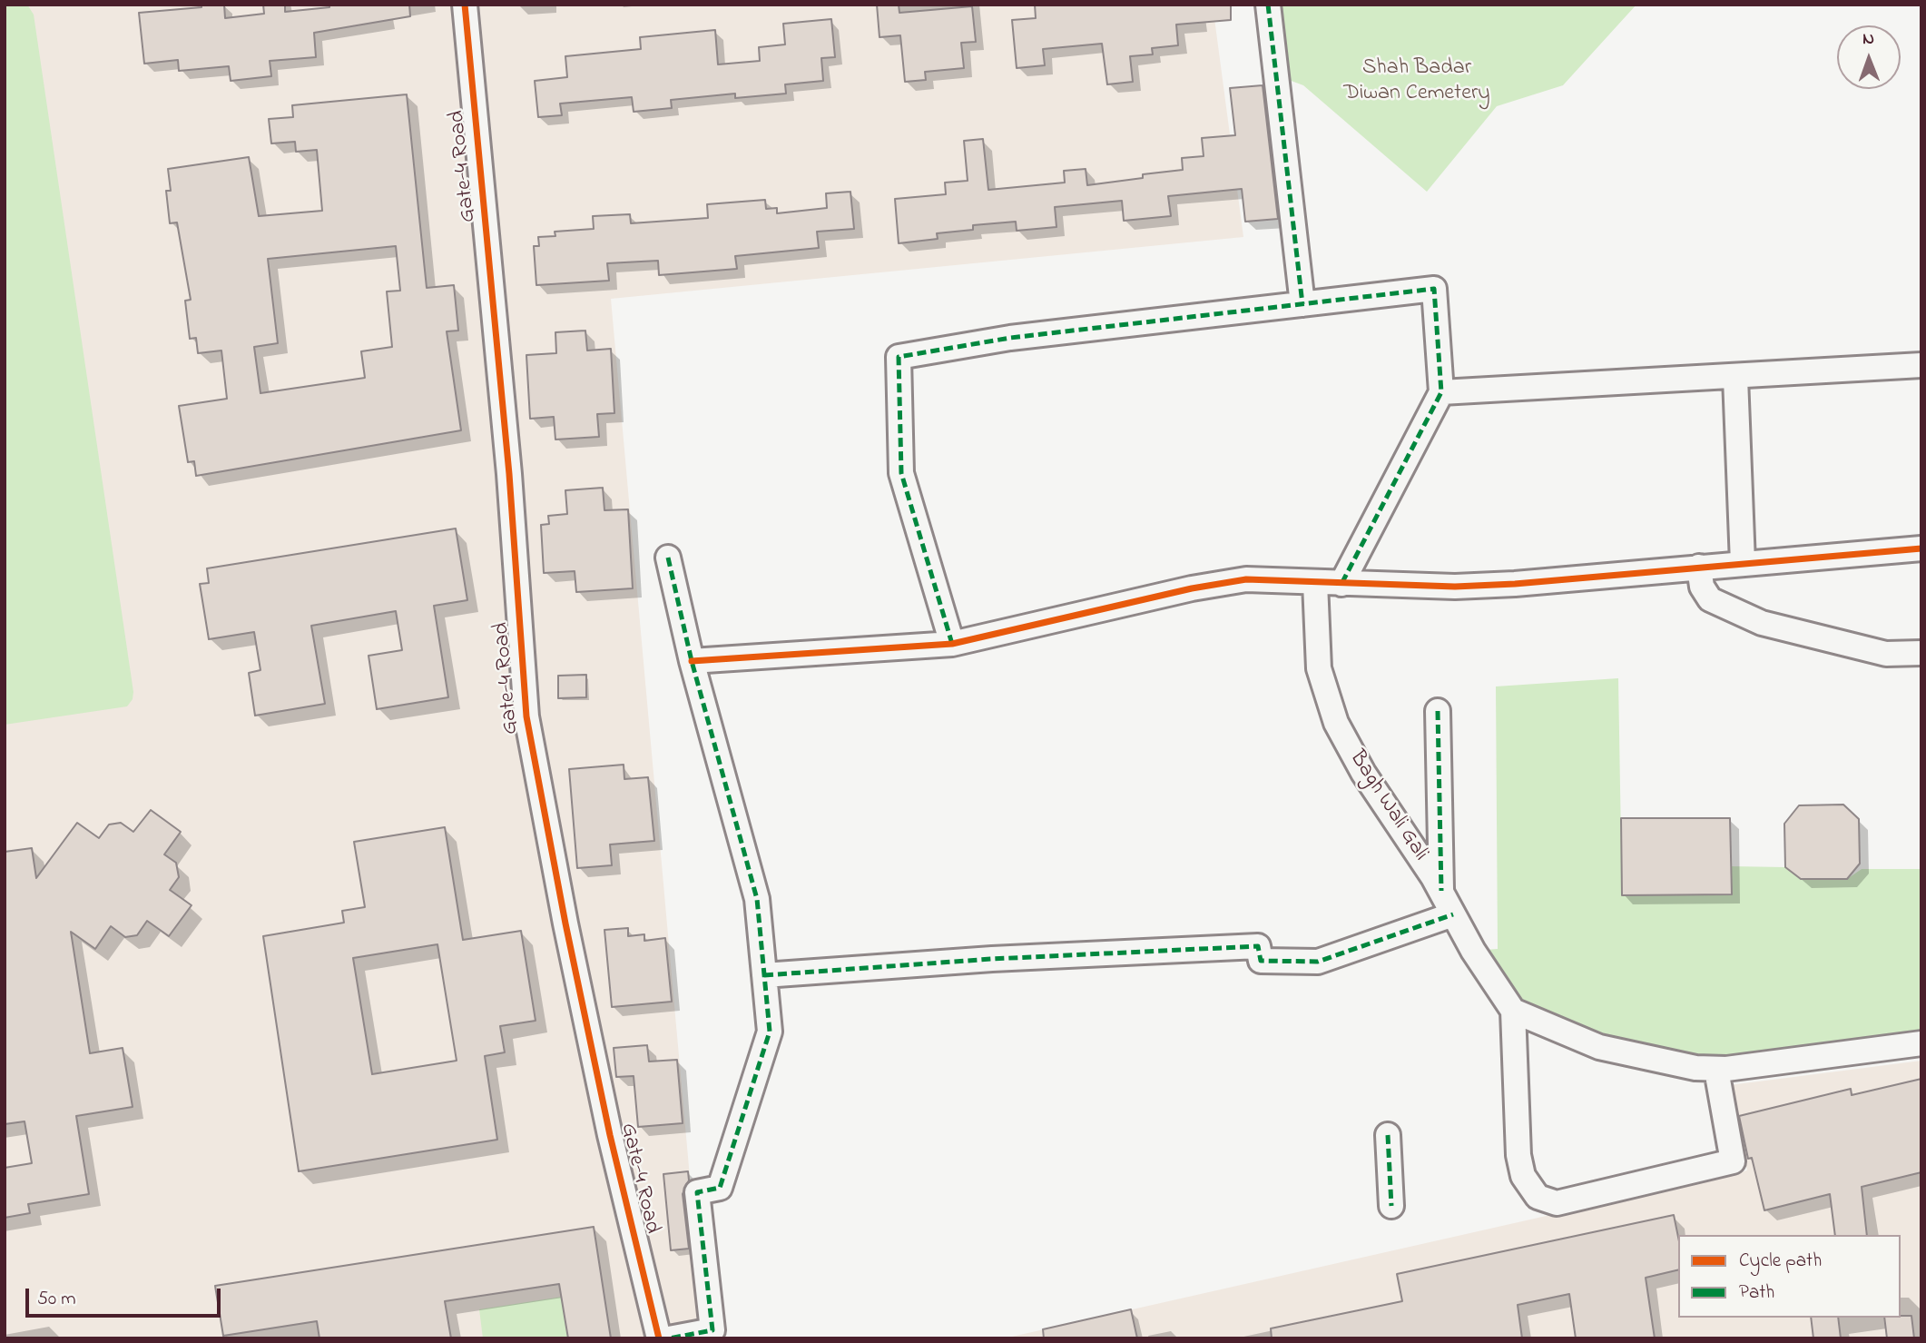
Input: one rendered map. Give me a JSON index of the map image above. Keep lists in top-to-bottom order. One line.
{"streets":{"street":["Gate-4 Road","Bagh Wali Gali"]},"parks":["Shah Badar Diwan Cemetery"],"legend":["Cycle path","Path"],"scale_bar":"50 m","north":"top"}
